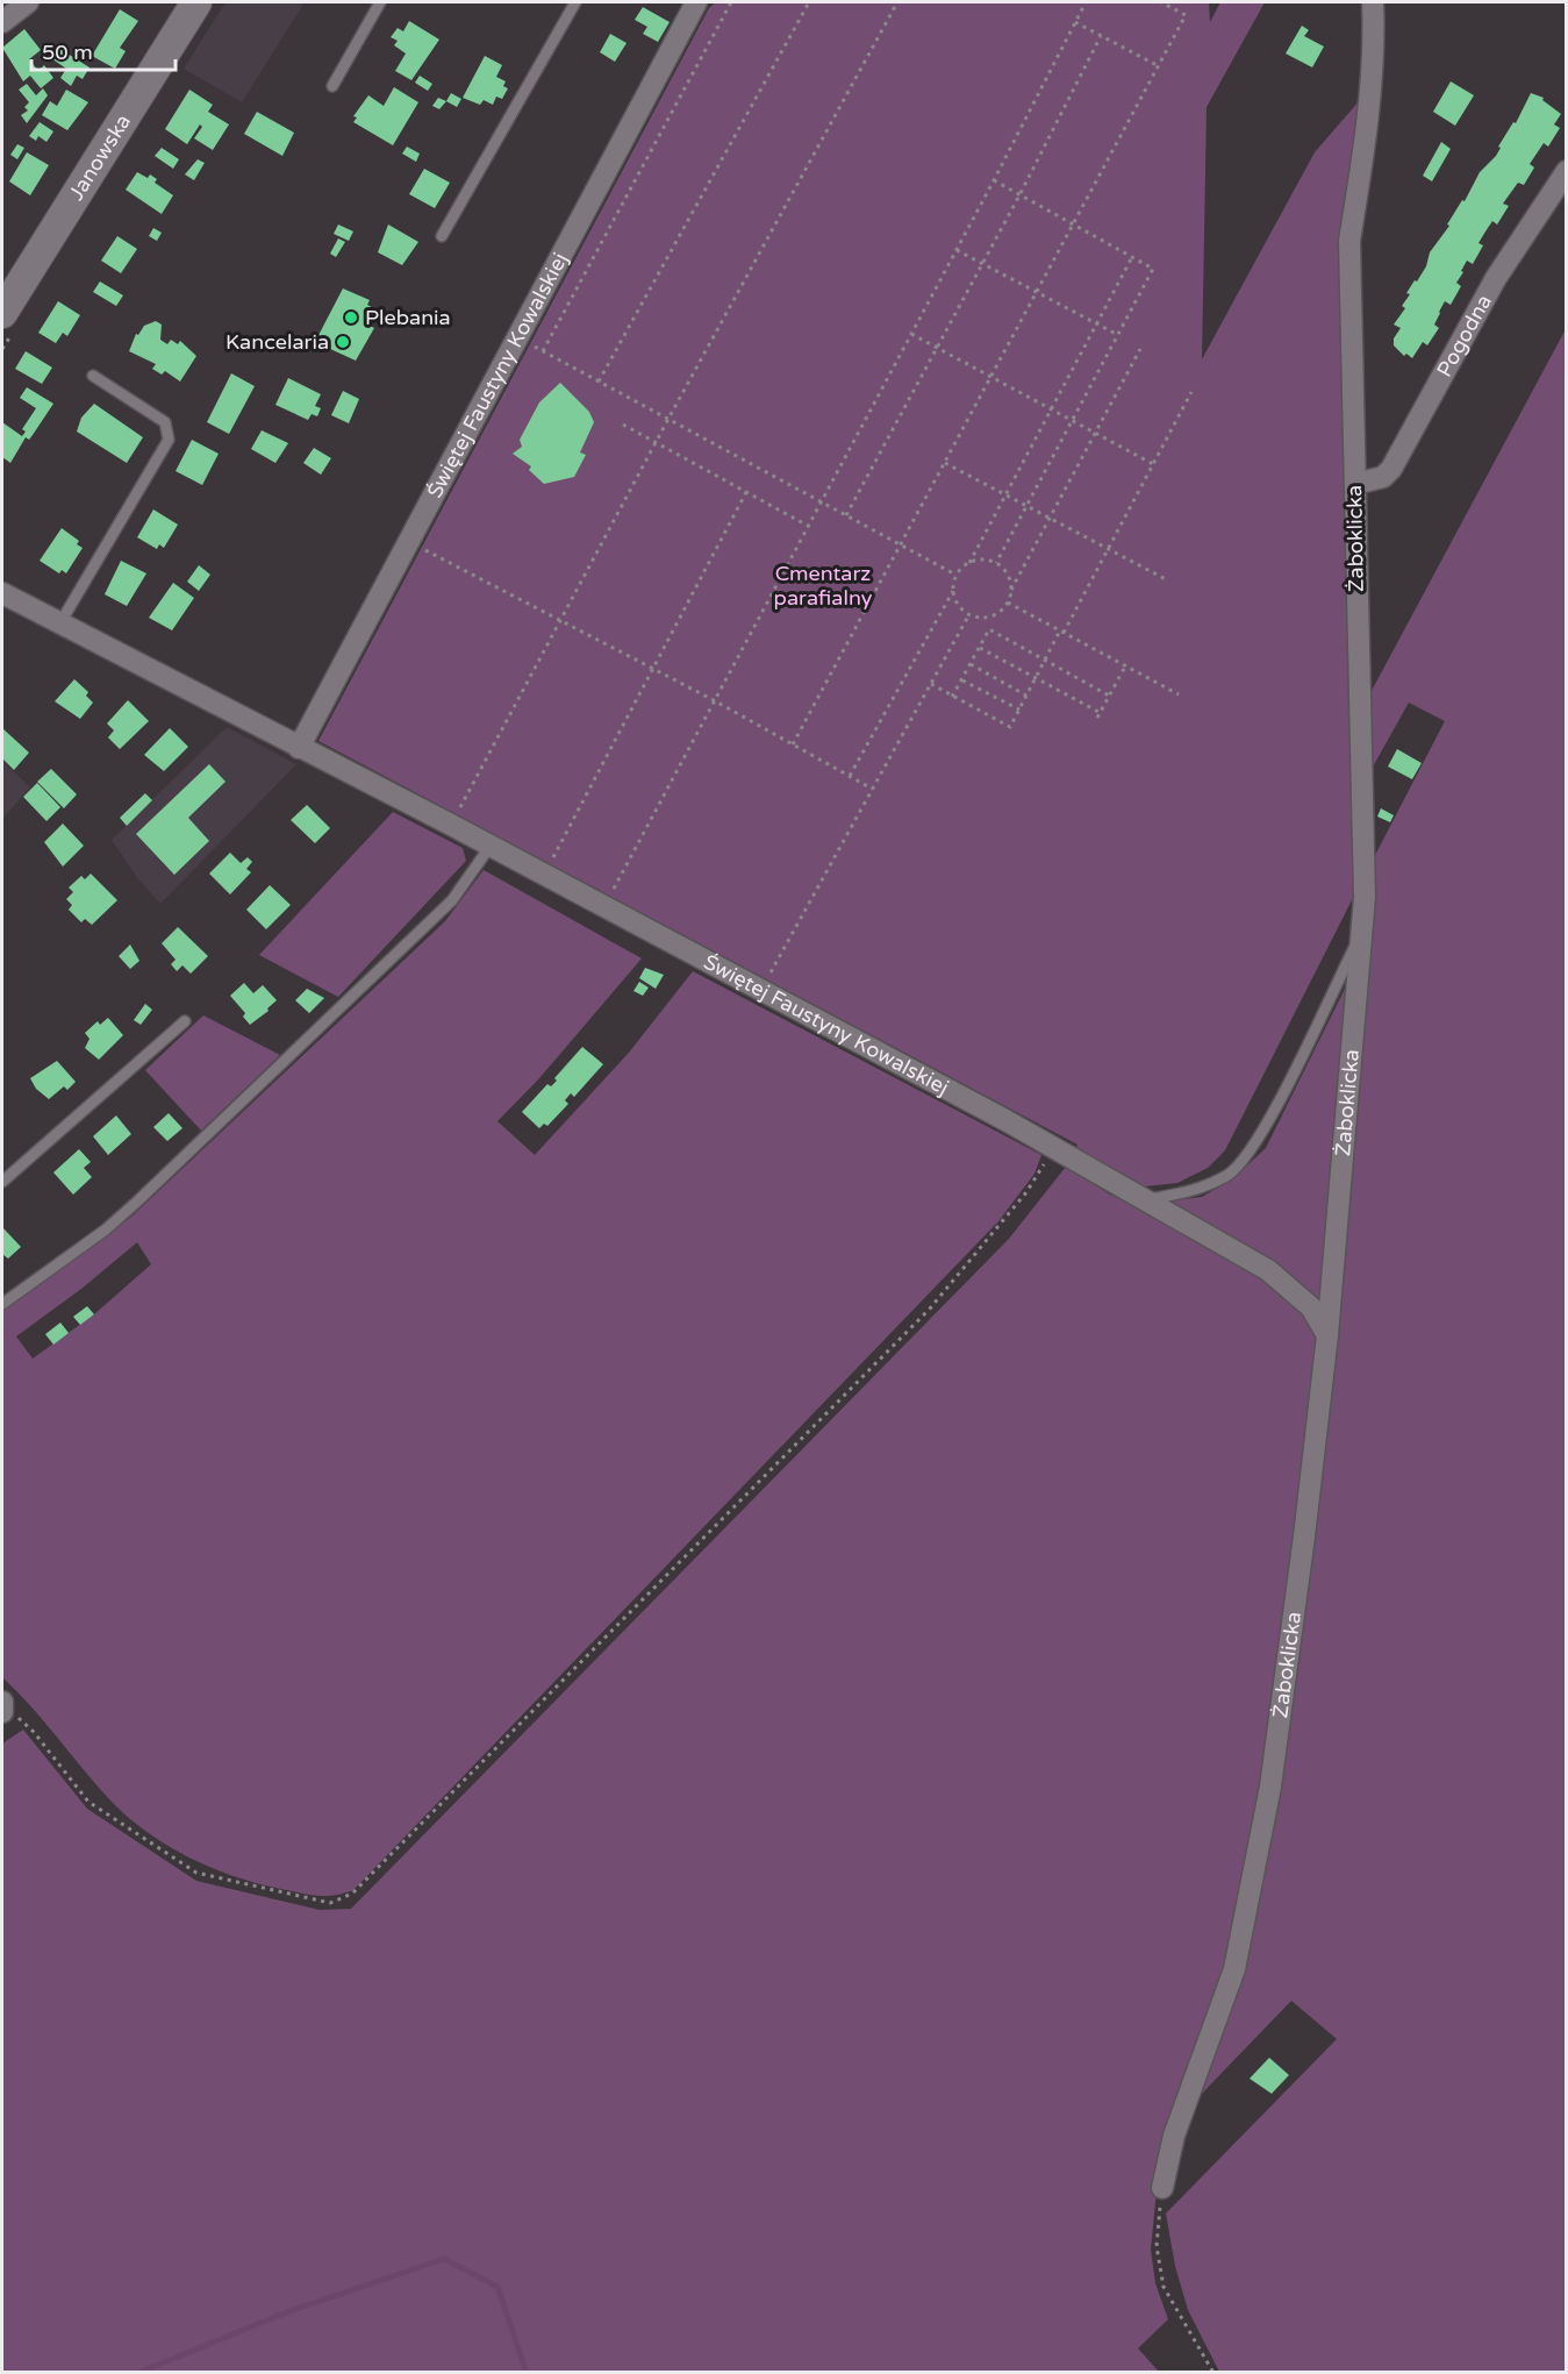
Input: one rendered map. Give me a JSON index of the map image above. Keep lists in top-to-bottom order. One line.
{"streets":{"main road":["Janowska"],"street":["Pogodna","Świętej Faustyny Kowalskiej","Żaboklicka"]},"crossings":[["Pogodna","Żaboklicka"],["Świętej Faustyny Kowalskiej","Żaboklicka"]],"parks":["Cmentarz parafialny"],"places":["Plebania","Kancelaria"],"scale_bar":"50 m"}
